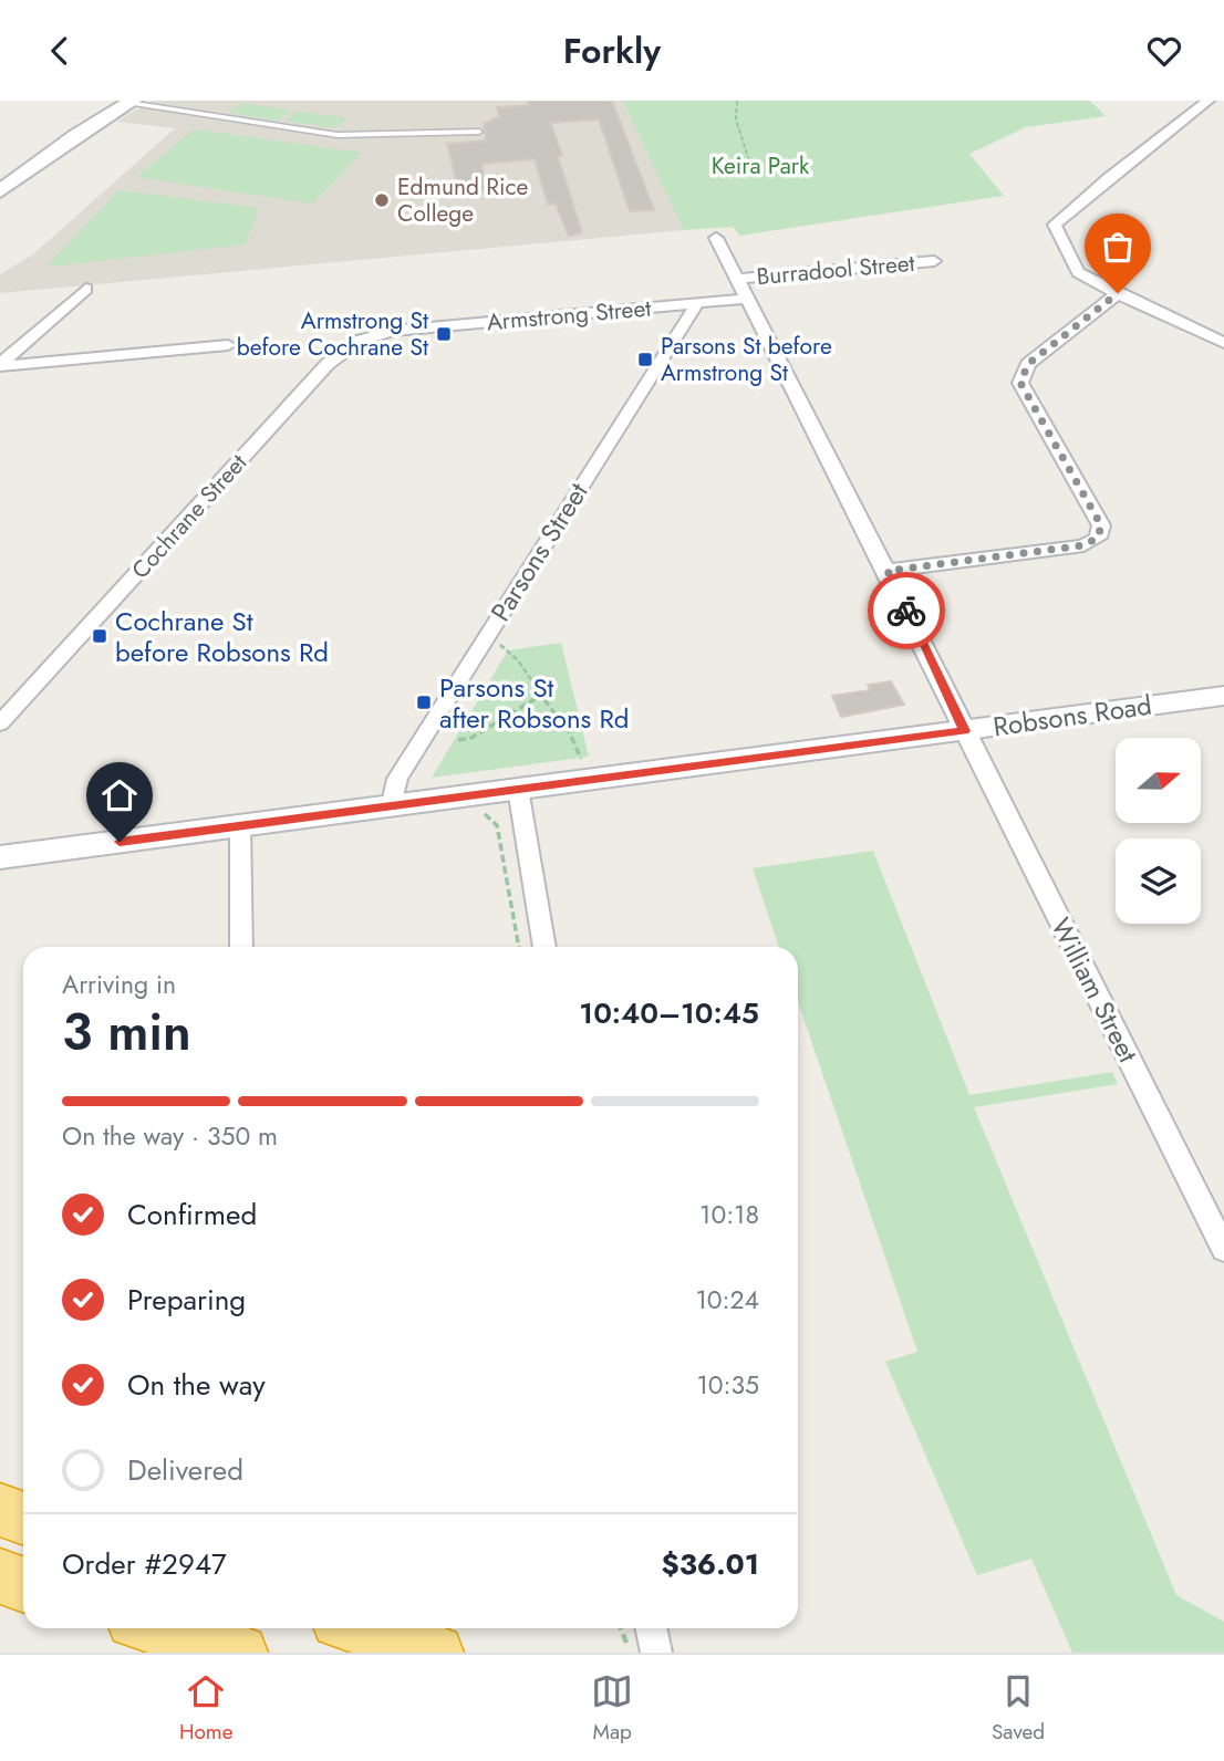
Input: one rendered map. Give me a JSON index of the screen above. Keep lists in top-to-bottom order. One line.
{"streets":{"main road":["Robsons Road"],"street":["Burradool Street","Armstrong Street","Cochrane Street","Parsons Street","William Street"]},"crossings":[["Burradool Street","William Street"],["Armstrong Street","Cochrane Street"],["Armstrong Street","Parsons Street"],["Armstrong Street","William Street"],["Parsons Street","Robsons Road"],["Robsons Road","William Street"]],"parks":["Keira Park"],"places":{"other":["Edmund Rice College"],"transit":["Armstrong St before Cochrane St","Parsons St before Armstrong St","Cochrane St before Robsons Rd","Parsons St after Robsons Rd"]},"north":"right","page":{"header":"Forkly","heading":["3 min","Arriving in","10:40–10:45"],"panel":["Order #2947","$36.01"],"bar":"On the way · 350 m","list":[["Confirmed","10:18"],["Preparing","10:24"],["On the way","10:35"],"Delivered"],"tabs":["Home","Map","Saved"]}}
